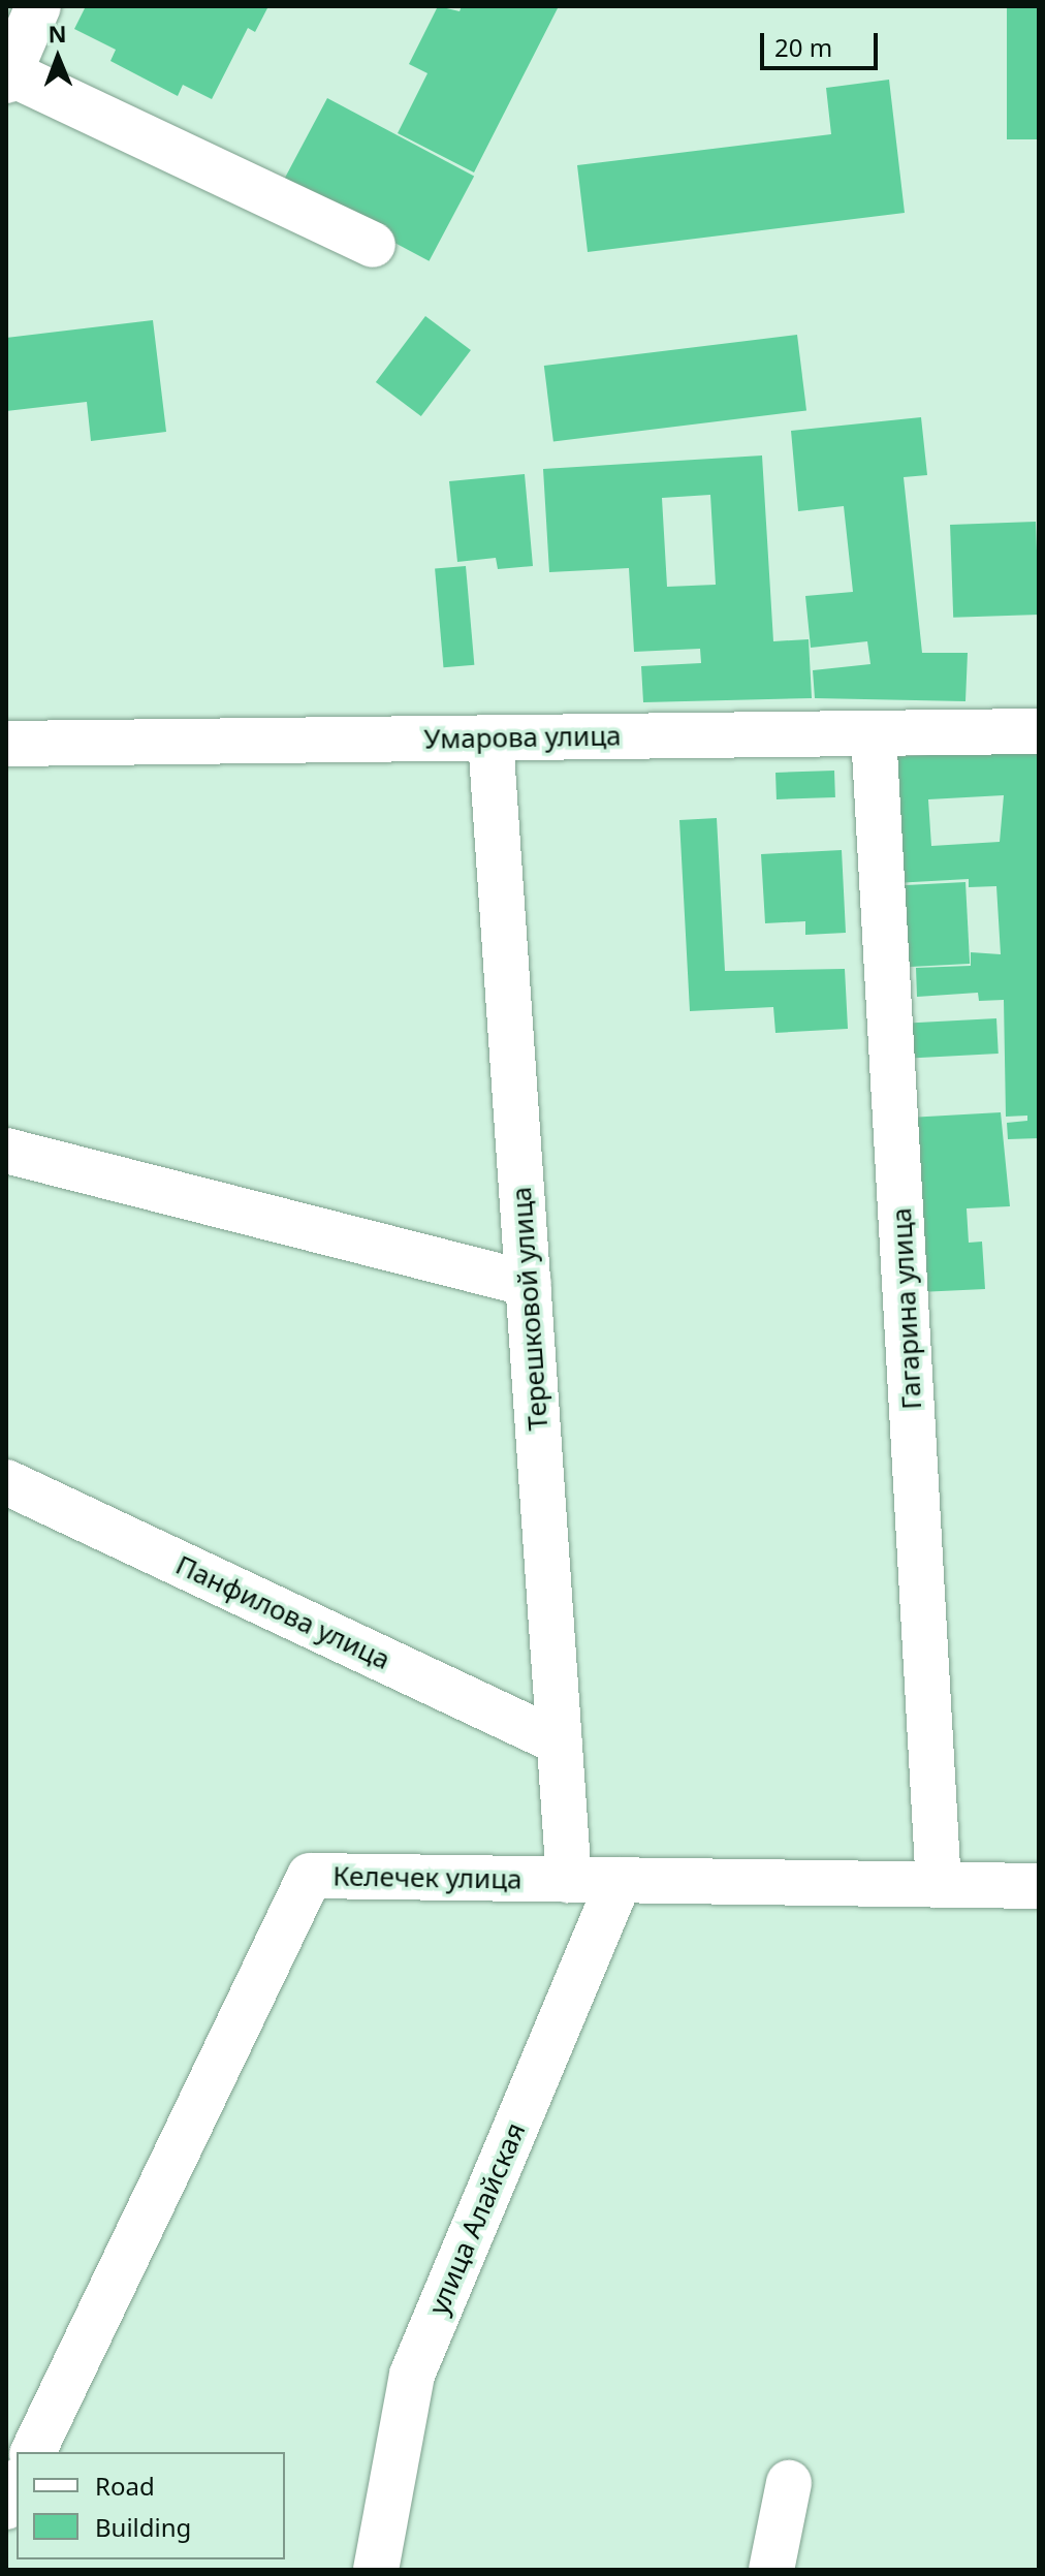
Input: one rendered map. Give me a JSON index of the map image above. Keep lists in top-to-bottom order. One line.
{"streets":{"street":["Умарова улица","Терешковой улица","Гагарина улица","Панфилова улица","Келечек улица","улица Алайская"]},"crossings":[["Умарова улица","Терешковой улица"],["Умарова улица","Гагарина улица"],["Терешковой улица","Панфилова улица"],["Терешковой улица","Келечек улица"],["Гагарина улица","Келечек улица"],["Келечек улица","улица Алайская"]],"legend":["Road","Building"],"scale_bar":"20 m","north":"top"}
